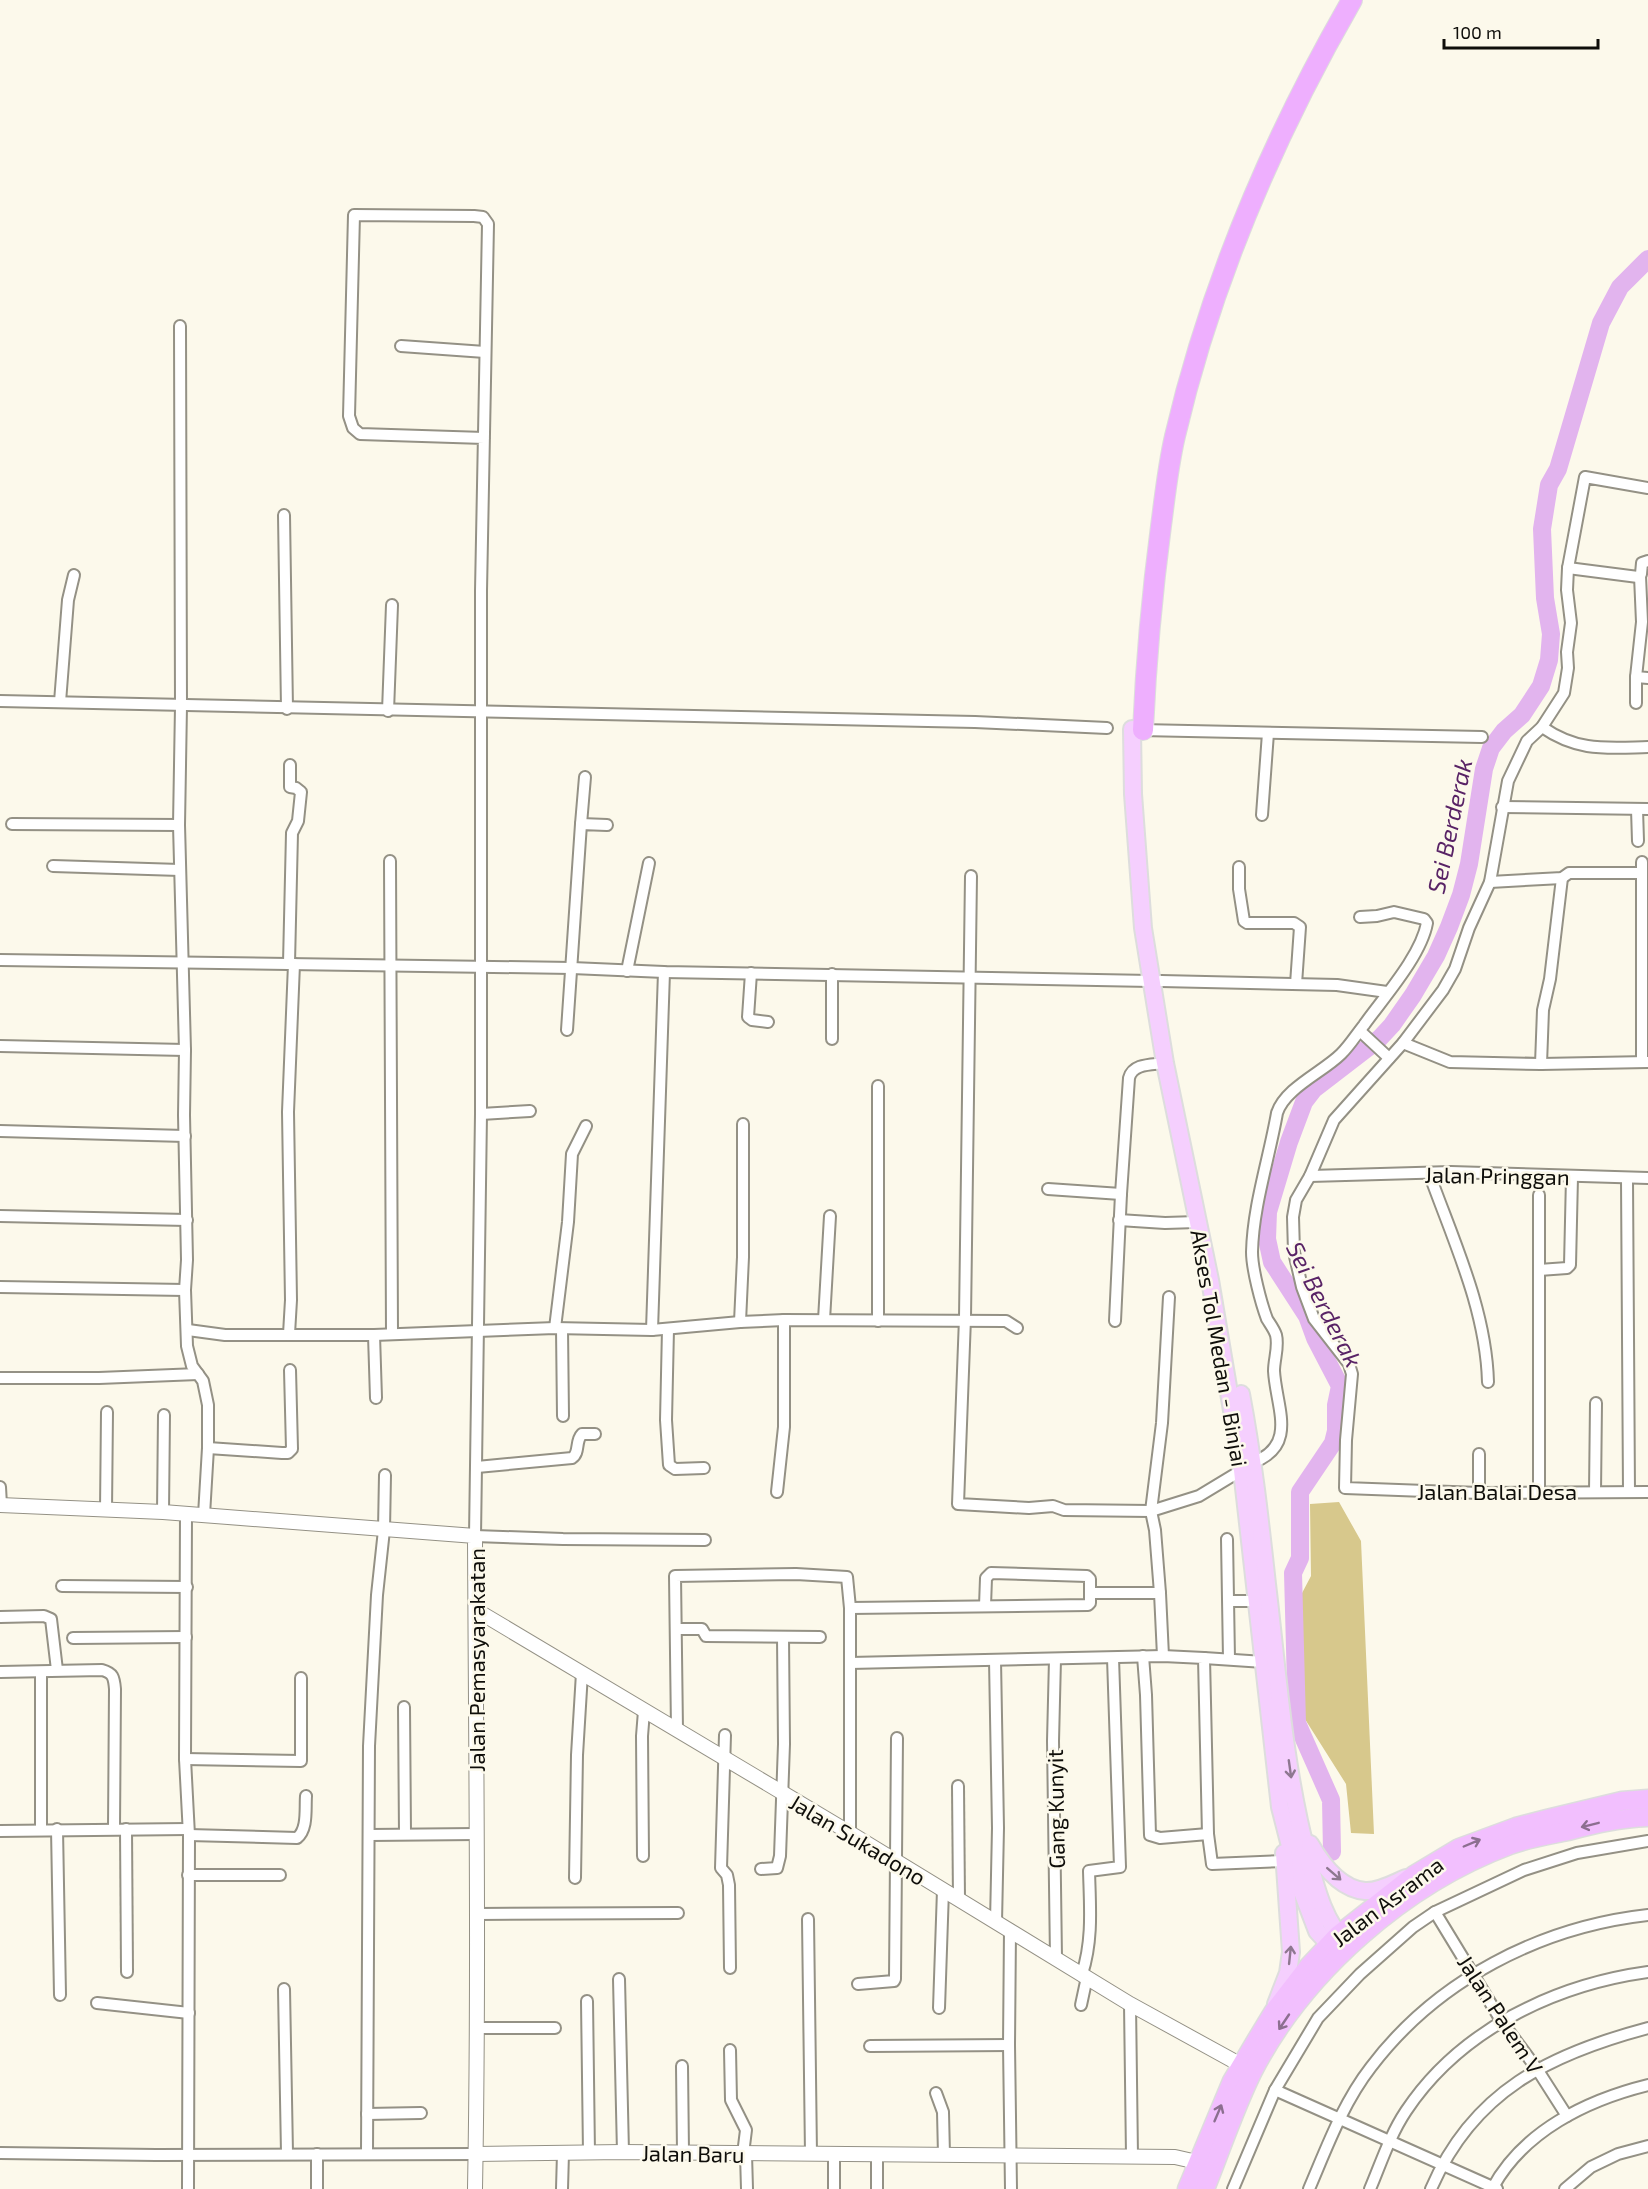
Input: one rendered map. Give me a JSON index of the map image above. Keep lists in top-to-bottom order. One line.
{"streets":{"highway":["Jalan Asrama"],"main road":["Akses Tol Medan - Binjai"],"street":["Jalan Pringgan","Jalan Balai Desa","Jalan Pemasyarakatan","Gang Kunyit","Jalan Sukadono","Jalan Palem V","Jalan Baru"]},"crossings":[["Jalan Pringgan","Jalan Balai Desa"],["Akses Tol Medan - Binjai","Jalan Asrama"],["Jalan Pemasyarakatan","Jalan Sukadono"],["Jalan Pemasyarakatan","Jalan Baru"],["Gang Kunyit","Jalan Sukadono"],["Jalan Sukadono","Jalan Asrama"],["Jalan Asrama","Jalan Baru"]],"water":["Sei Berderak"],"scale_bar":"100 m"}
